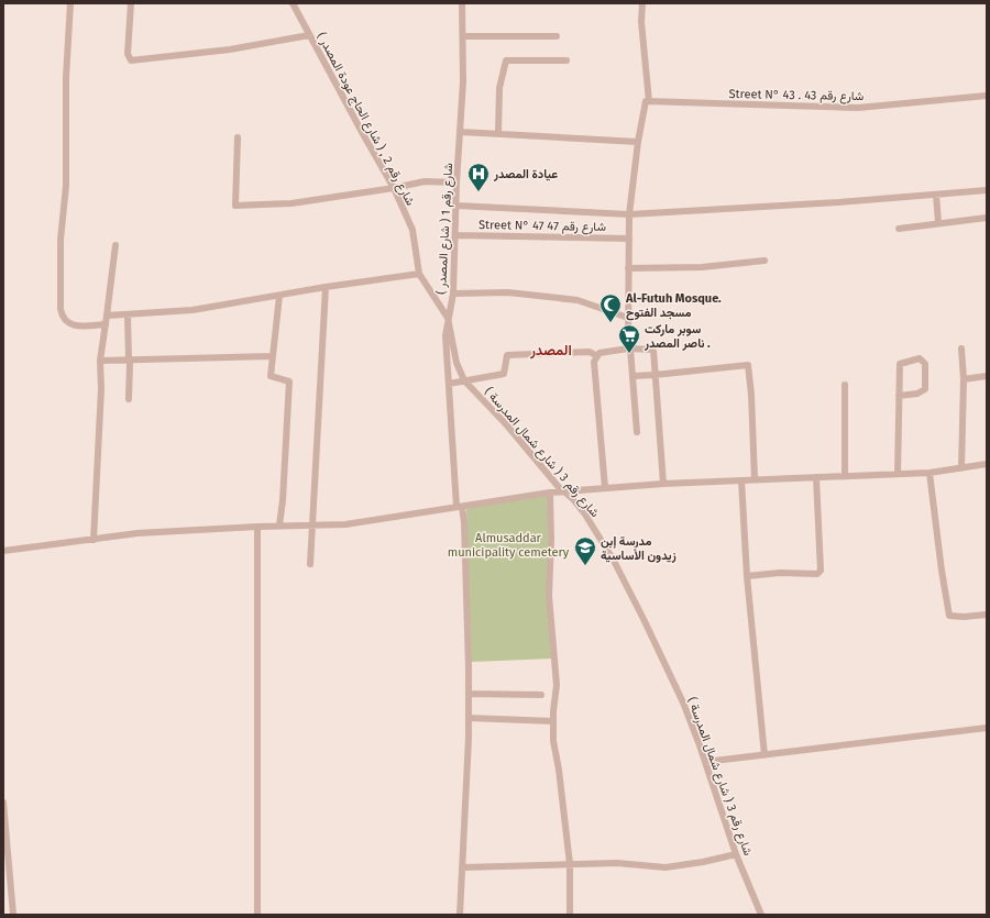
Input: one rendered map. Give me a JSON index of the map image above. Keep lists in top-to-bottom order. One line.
{"streets":{"street":["Street N° 43 . شارع رقم 43","شارع رقم 2 , ( شارع الحاج عودة المصدر )","Street N° 47 شارع رقم 47","شارع رقم 1 ( شارع المصدر )","شارع رقم 3 ( شارع شمال المدرسة )"]},"crossings":[["شارع رقم 2 , ( شارع الحاج عودة المصدر )","شارع رقم 1 ( شارع المصدر )"],["شارع رقم 2 , ( شارع الحاج عودة المصدر )","شارع رقم 3 ( شارع شمال المدرسة )"],["Street N° 47 شارع رقم 47","شارع رقم 1 ( شارع المصدر )"],["شارع رقم 1 ( شارع المصدر )","شارع رقم 3 ( شارع شمال المدرسة )"]],"districts":["المصدر"],"parks":["Almusaddar municipality cemetery"],"places":{"hospital":["عيادة المصدر"],"mosque":["Al-Futuh Mosque. مسجد الفتوح"],"supermarket":["سوبر ماركت ناصر المصدر ."],"school or university":["مدرسة إبن زيدون الأساسية"]}}
